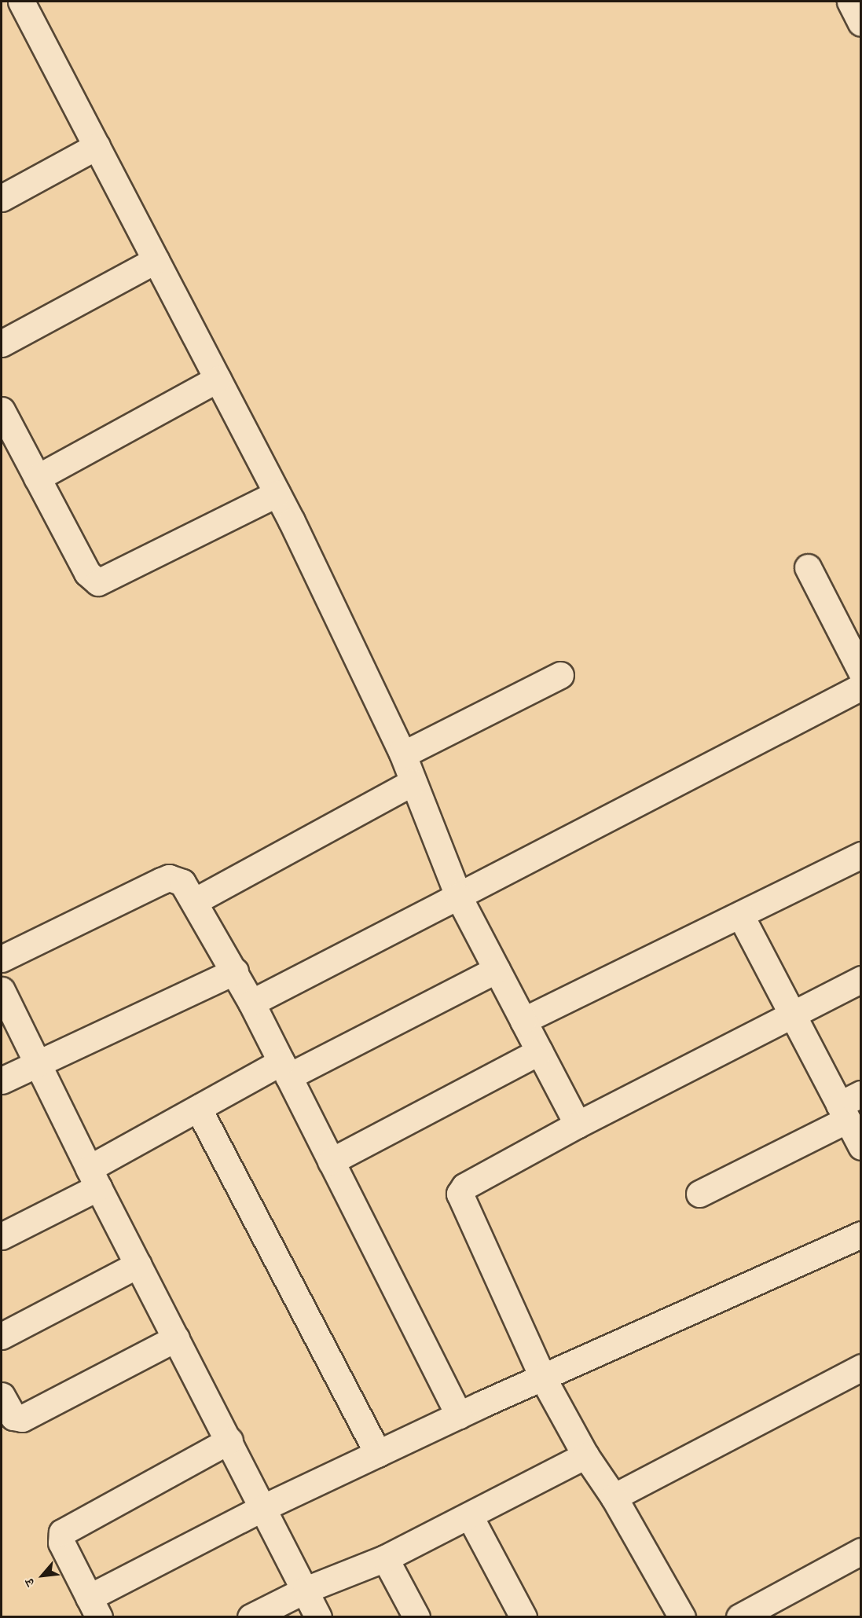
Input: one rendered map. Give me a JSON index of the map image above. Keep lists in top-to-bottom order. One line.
{"north":"bottom left"}
